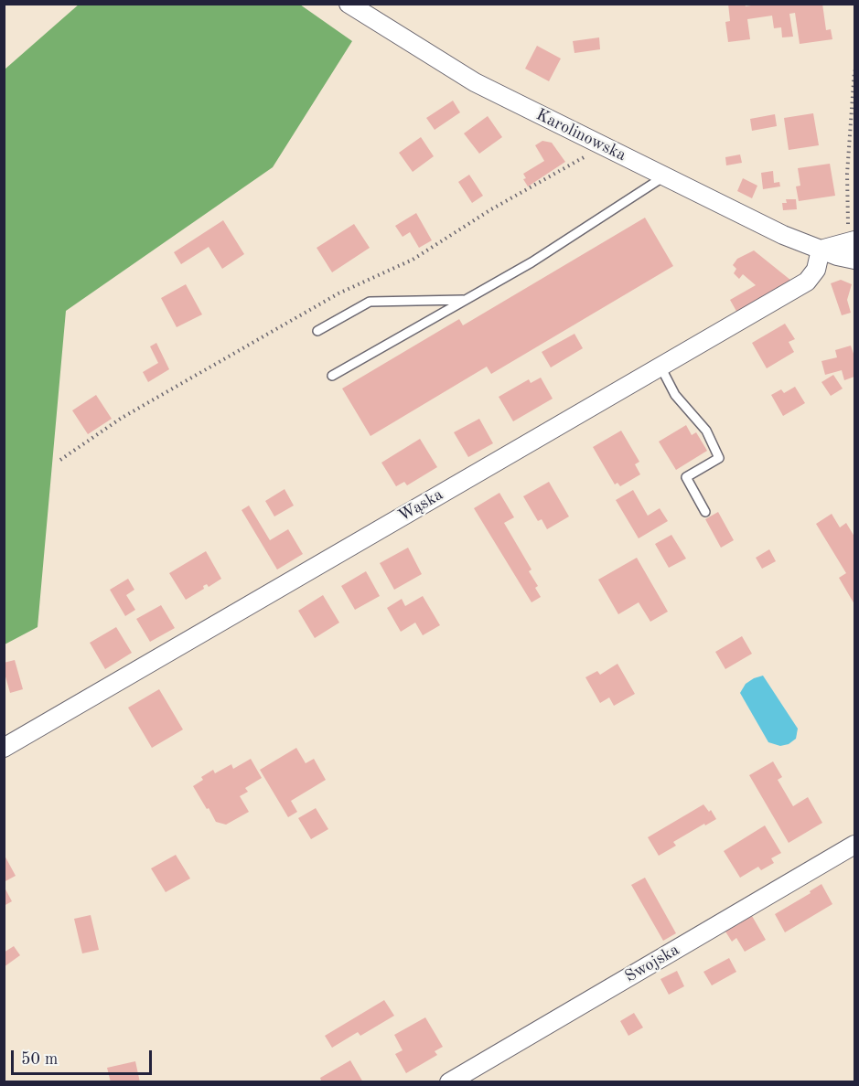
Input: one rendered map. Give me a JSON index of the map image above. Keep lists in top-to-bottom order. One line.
{"streets":{"street":["Karolinowska","Wąska","Swojska"]},"crossings":[["Karolinowska","Wąska"]],"scale_bar":"50 m"}
